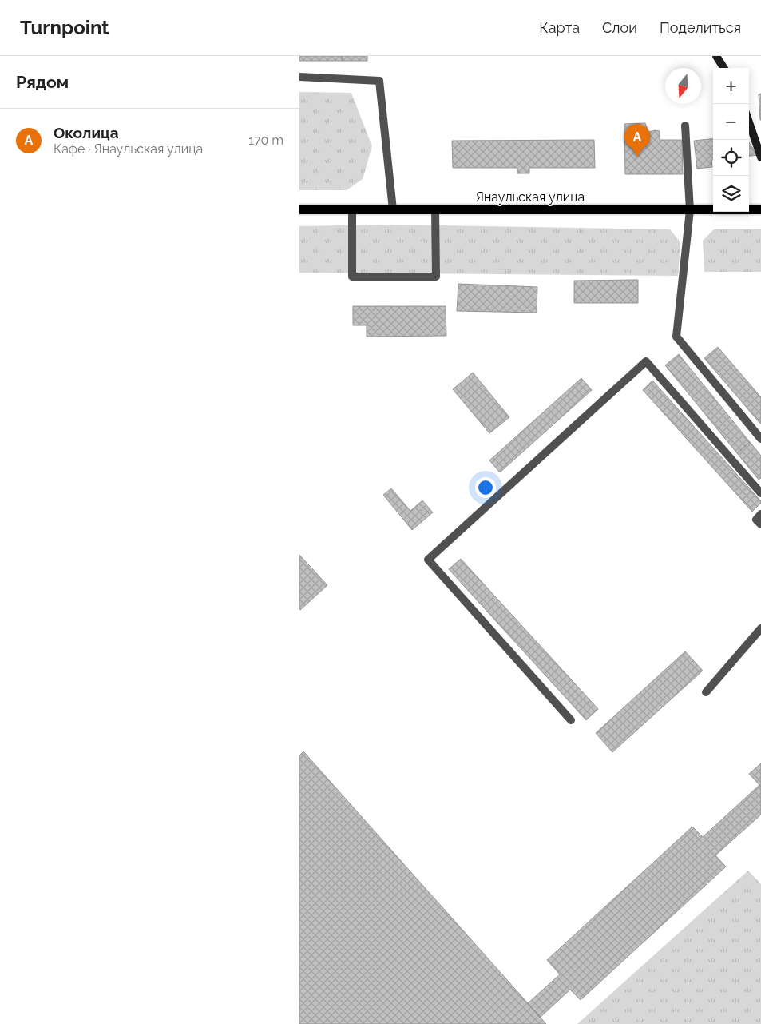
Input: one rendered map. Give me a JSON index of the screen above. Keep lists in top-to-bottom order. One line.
{"streets":{"main road":["Янаульская улица"]},"north":"bottom","page":{"header":"Turnpoint","nav":["Карта","Слои","Поделиться"],"heading":"Рядом","map_buttons":["+","−"],"list":[{"mark":"A","name":"Околица","note":"Кафе · Янаульская улица","value":"170 m"}],"pins":"A"}}
